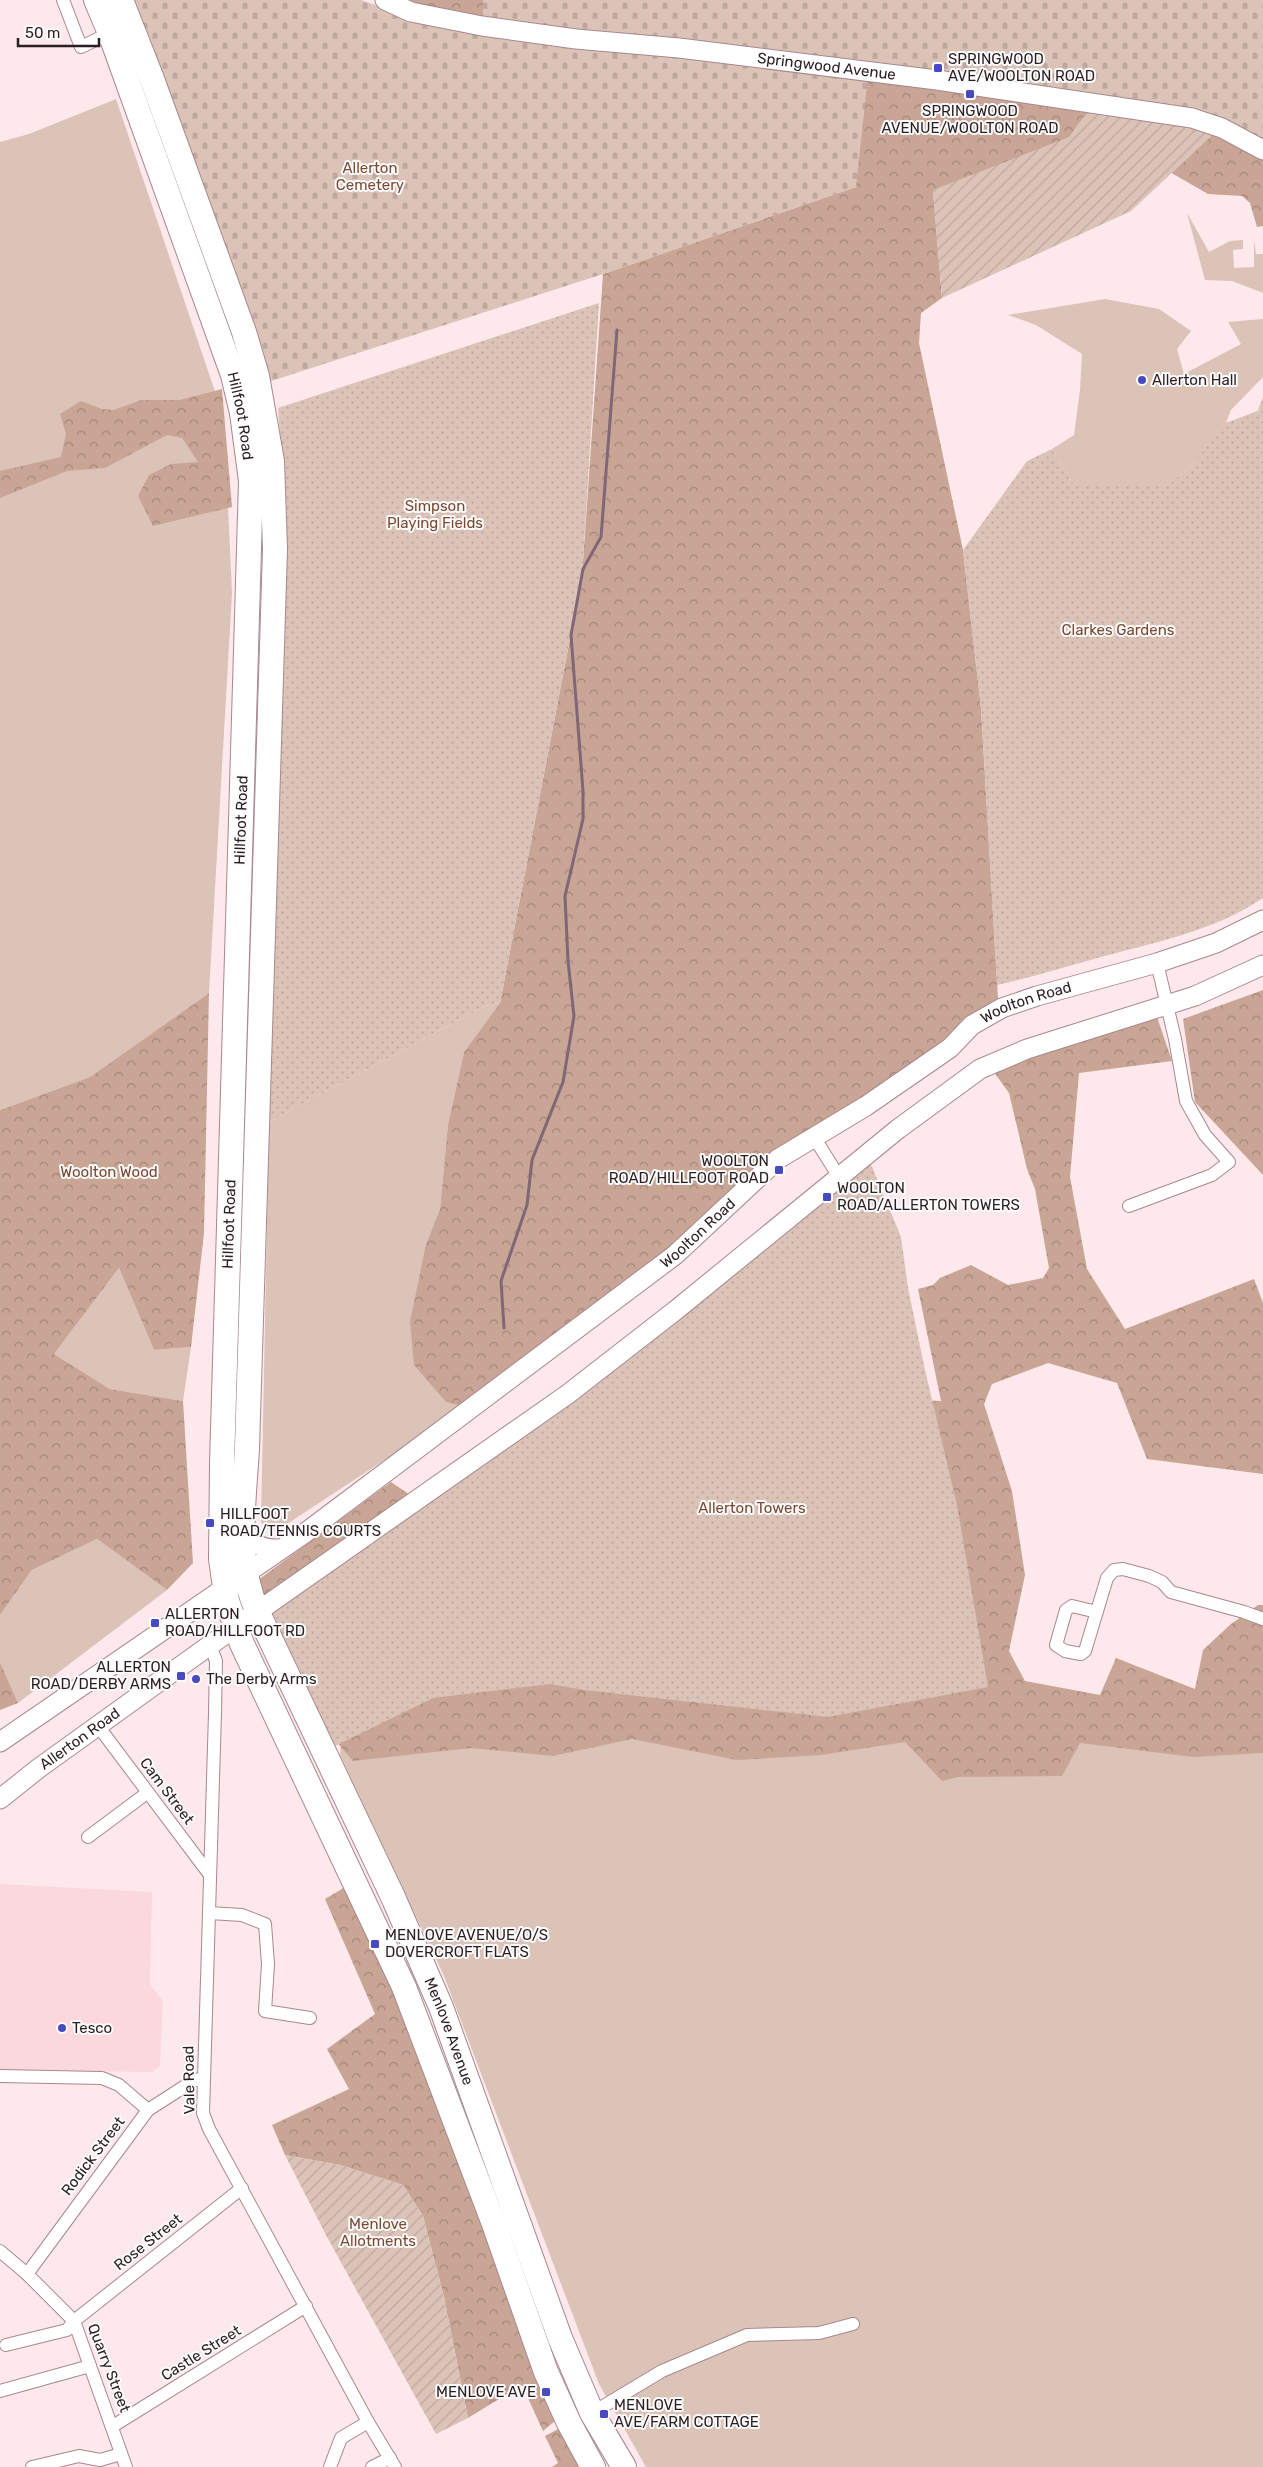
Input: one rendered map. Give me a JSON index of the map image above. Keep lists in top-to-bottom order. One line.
{"streets":{"highway":["Hillfoot Road","Menlove Avenue"],"main road":["Springwood Avenue","Woolton Road","Allerton Road"],"street":["Cam Street","Vale Road","Rodick Street","Rose Street","Castle Street","Quarry Street"]},"crossings":[["Hillfoot Road","Woolton Road"],["Hillfoot Road","Allerton Road"],["Hillfoot Road","Menlove Avenue"],["Woolton Road","Menlove Avenue"],["Allerton Road","Cam Street"],["Allerton Road","Menlove Avenue"],["Allerton Road","Vale Road"],["Cam Street","Vale Road"],["Vale Road","Rodick Street"],["Vale Road","Rose Street"],["Vale Road","Castle Street"],["Rodick Street","Quarry Street"],["Rose Street","Quarry Street"],["Castle Street","Quarry Street"]],"parks":["Allerton Cemetery","Simpson Playing Fields","Clarkes Gardens","Woolton Wood","Allerton Towers","Menlove Allotments"],"places":{"transit":["SPRINGWOOD AVE/WOOLTON ROAD","SPRINGWOOD AVENUE/WOOLTON ROAD","WOOLTON ROAD/HILLFOOT ROAD","WOOLTON ROAD/ALLERTON TOWERS","HILLFOOT ROAD/TENNIS COURTS","ALLERTON ROAD/HILLFOOT RD","ALLERTON ROAD/DERBY ARMS","MENLOVE AVENUE/O/S DOVERCROFT FLATS","MENLOVE AVE","MENLOVE AVE/FARM COTTAGE"],"other":["Allerton Hall","The Derby Arms","Tesco"]},"scale_bar":"50 m"}
